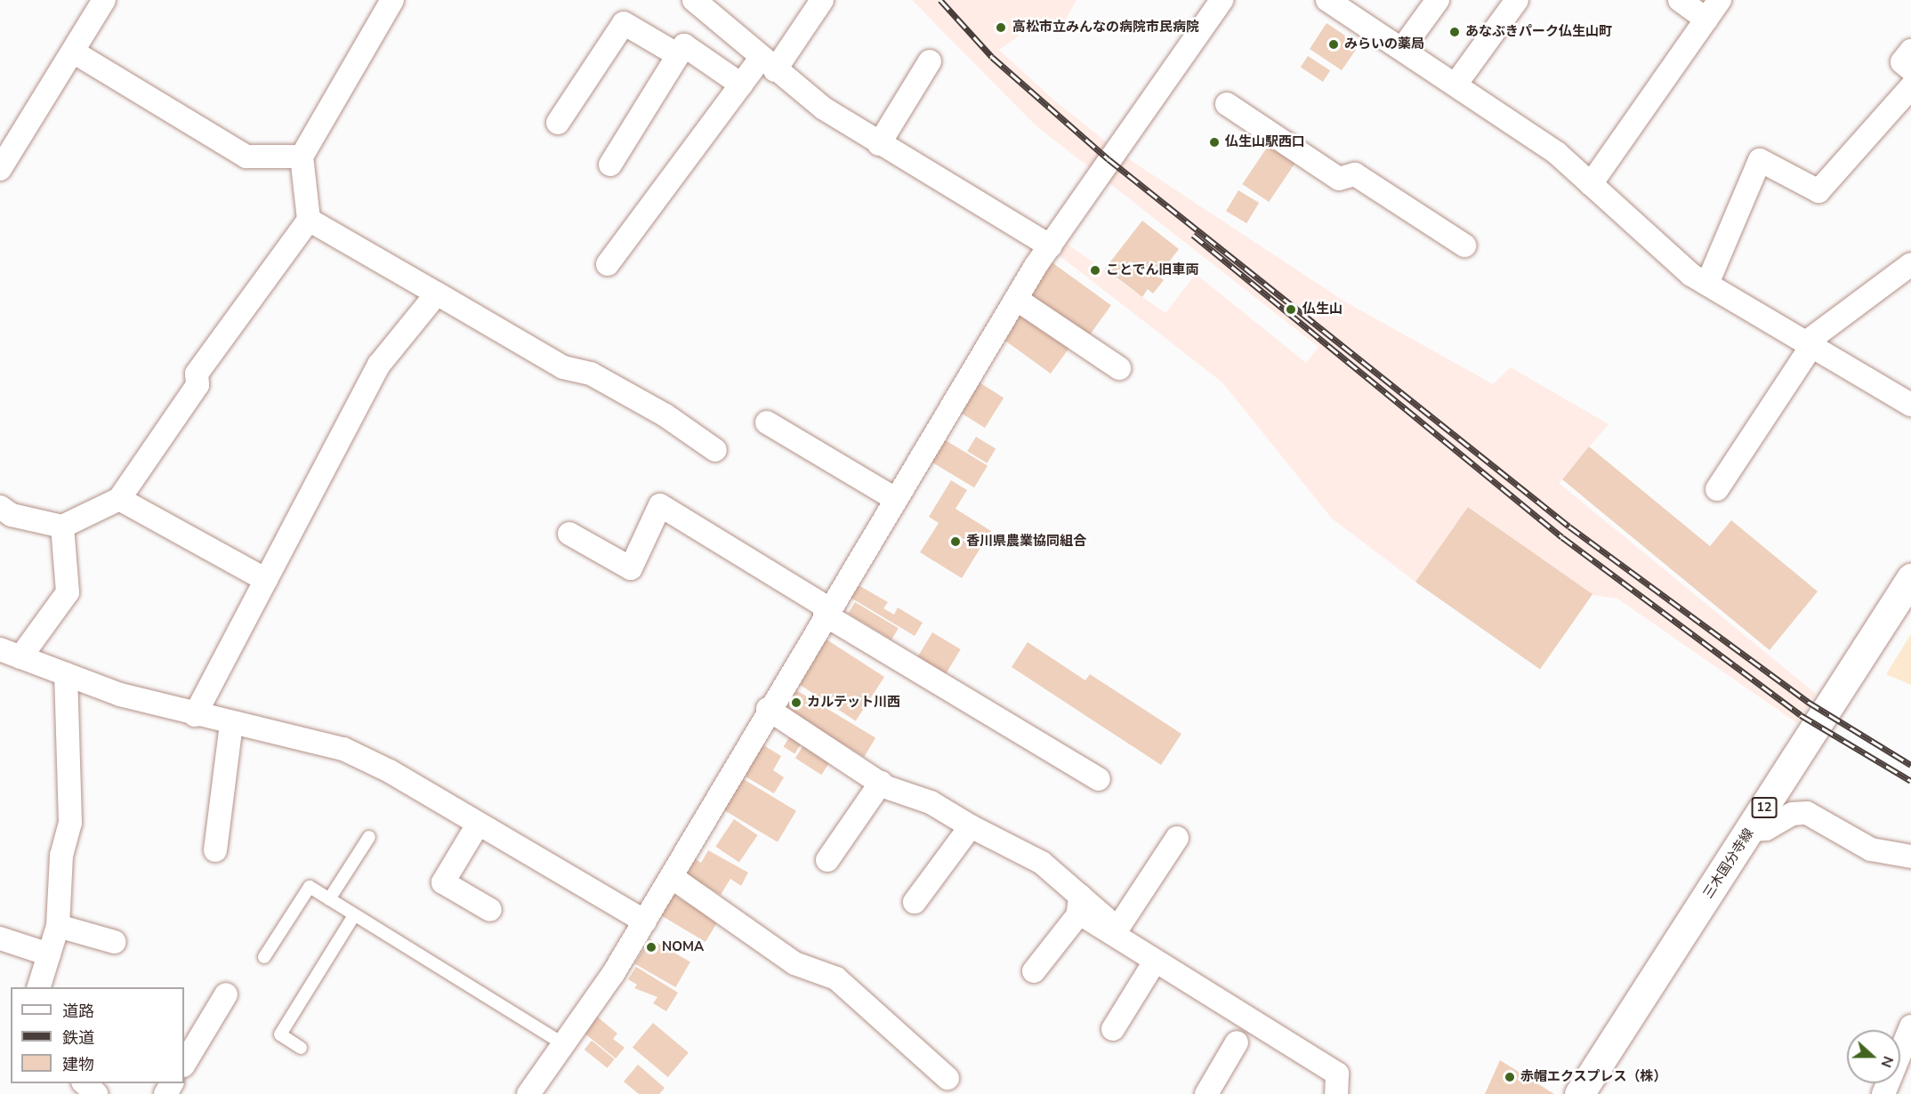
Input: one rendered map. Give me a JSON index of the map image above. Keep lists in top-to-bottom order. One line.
{"streets":{"main road":["12","三木国分寺線"]},"places":["高松市立みんなの病院市民病院","あなぶきパーク仏生山町","みらいの薬局","仏生山駅西口","ことでん旧車両","仏生山","香川県農業協同組合","カルテット川西","NOMA","赤帽エクスプレス（株）"],"legend":["道路","鉄道","建物"],"north":"right"}
